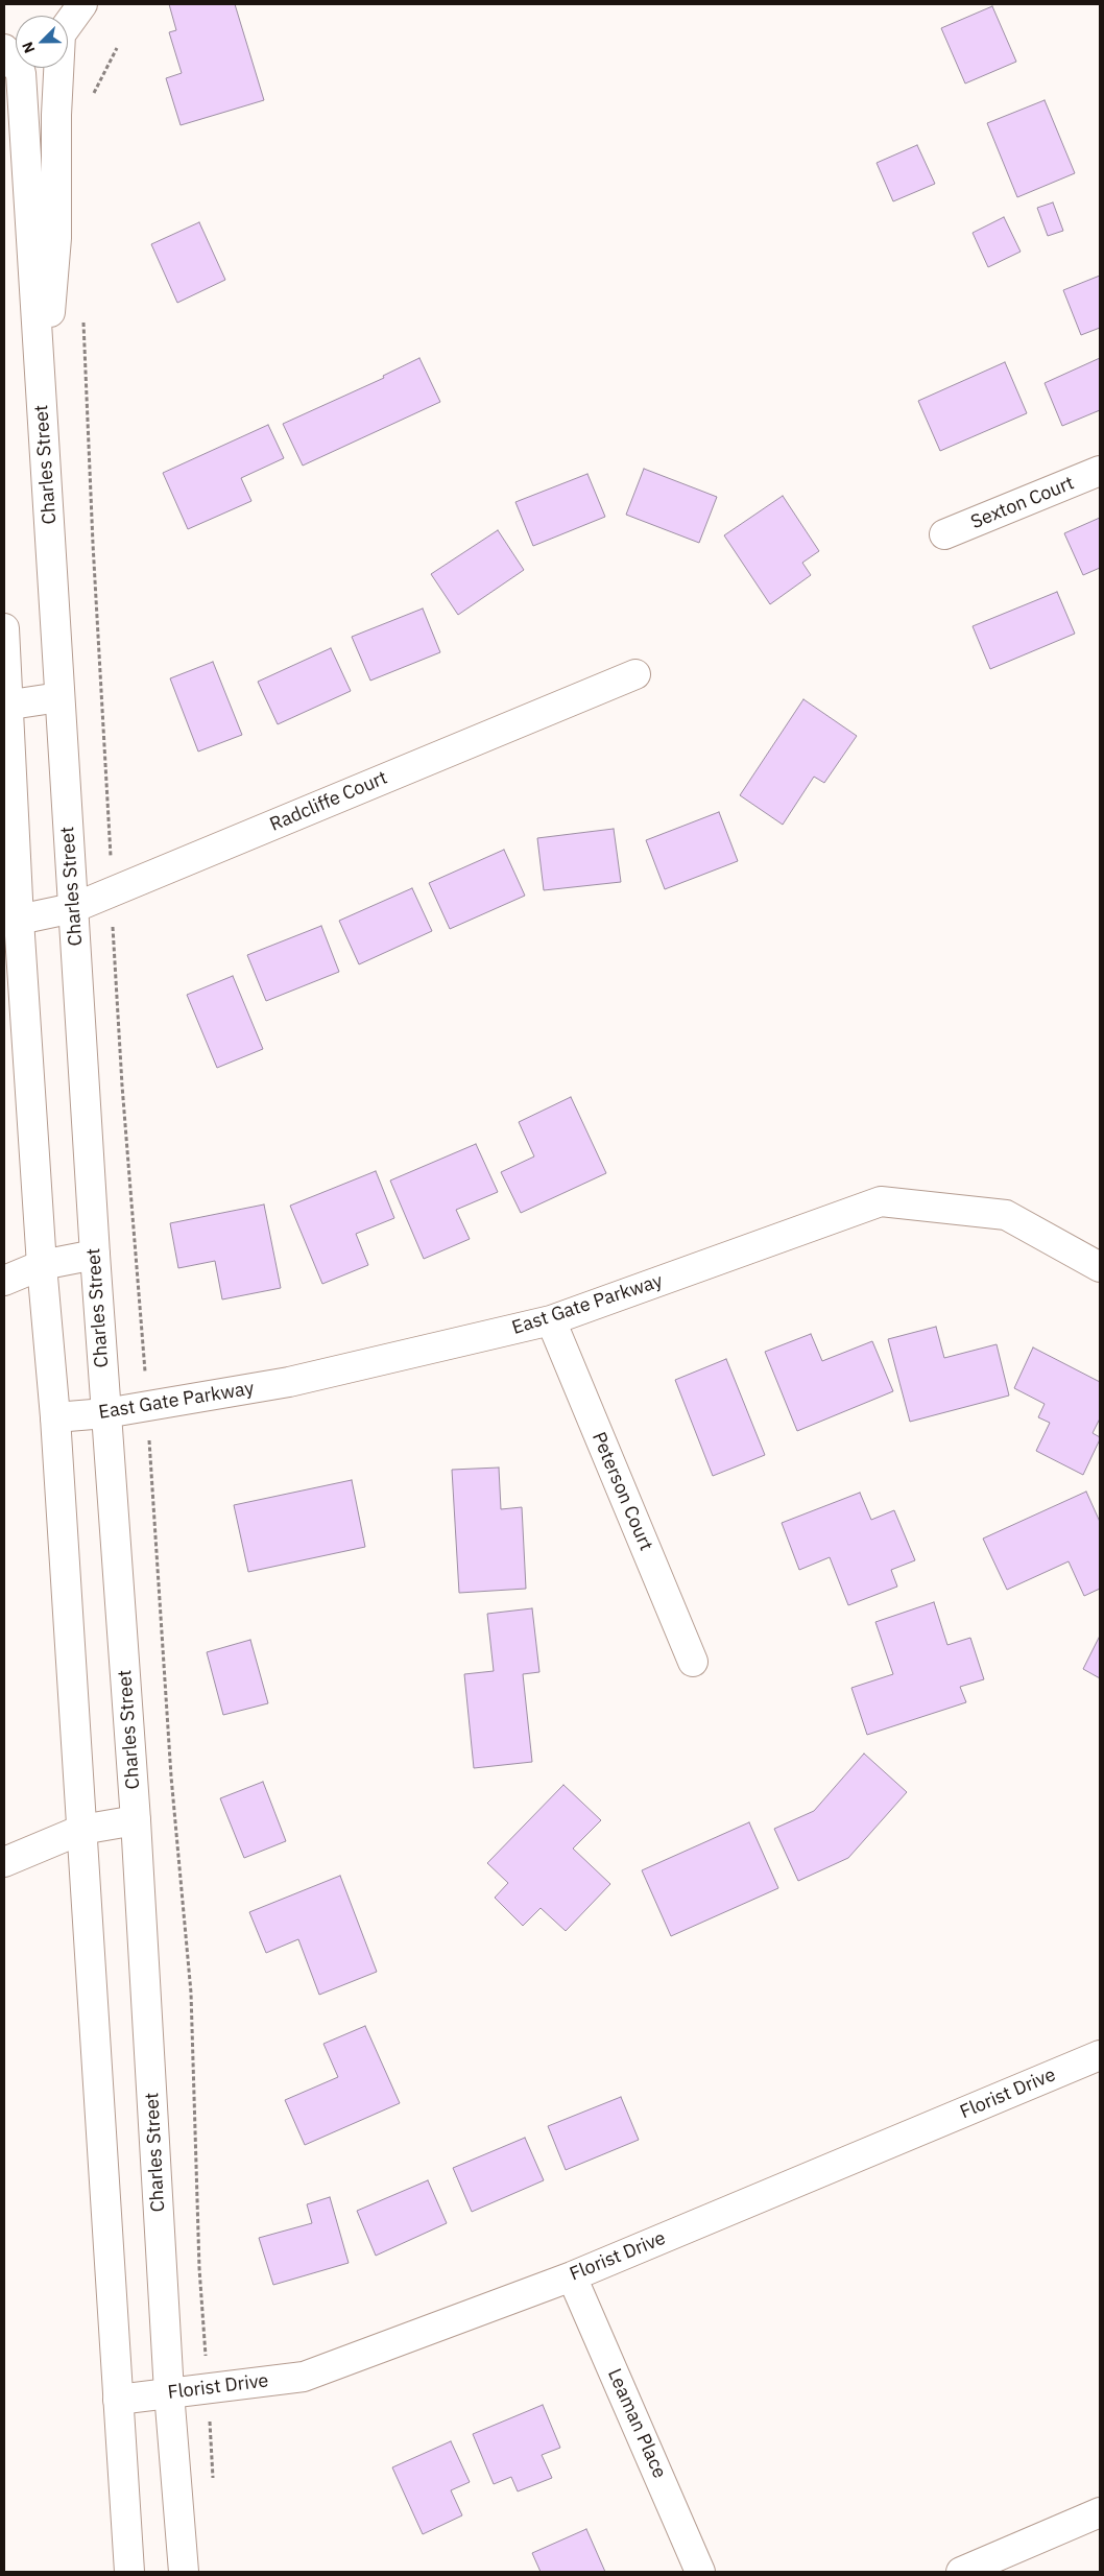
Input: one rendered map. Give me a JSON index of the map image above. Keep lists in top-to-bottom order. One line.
{"streets":{"main road":["Charles Street","Sexton Court","Radcliffe Court","East Gate Parkway","Peterson Court","Florist Drive","Leaman Place"]},"crossings":[["Charles Street","Radcliffe Court"],["Charles Street","East Gate Parkway"],["Charles Street","Florist Drive"],["East Gate Parkway","Peterson Court"],["Florist Drive","Leaman Place"]],"north":"bottom left"}
